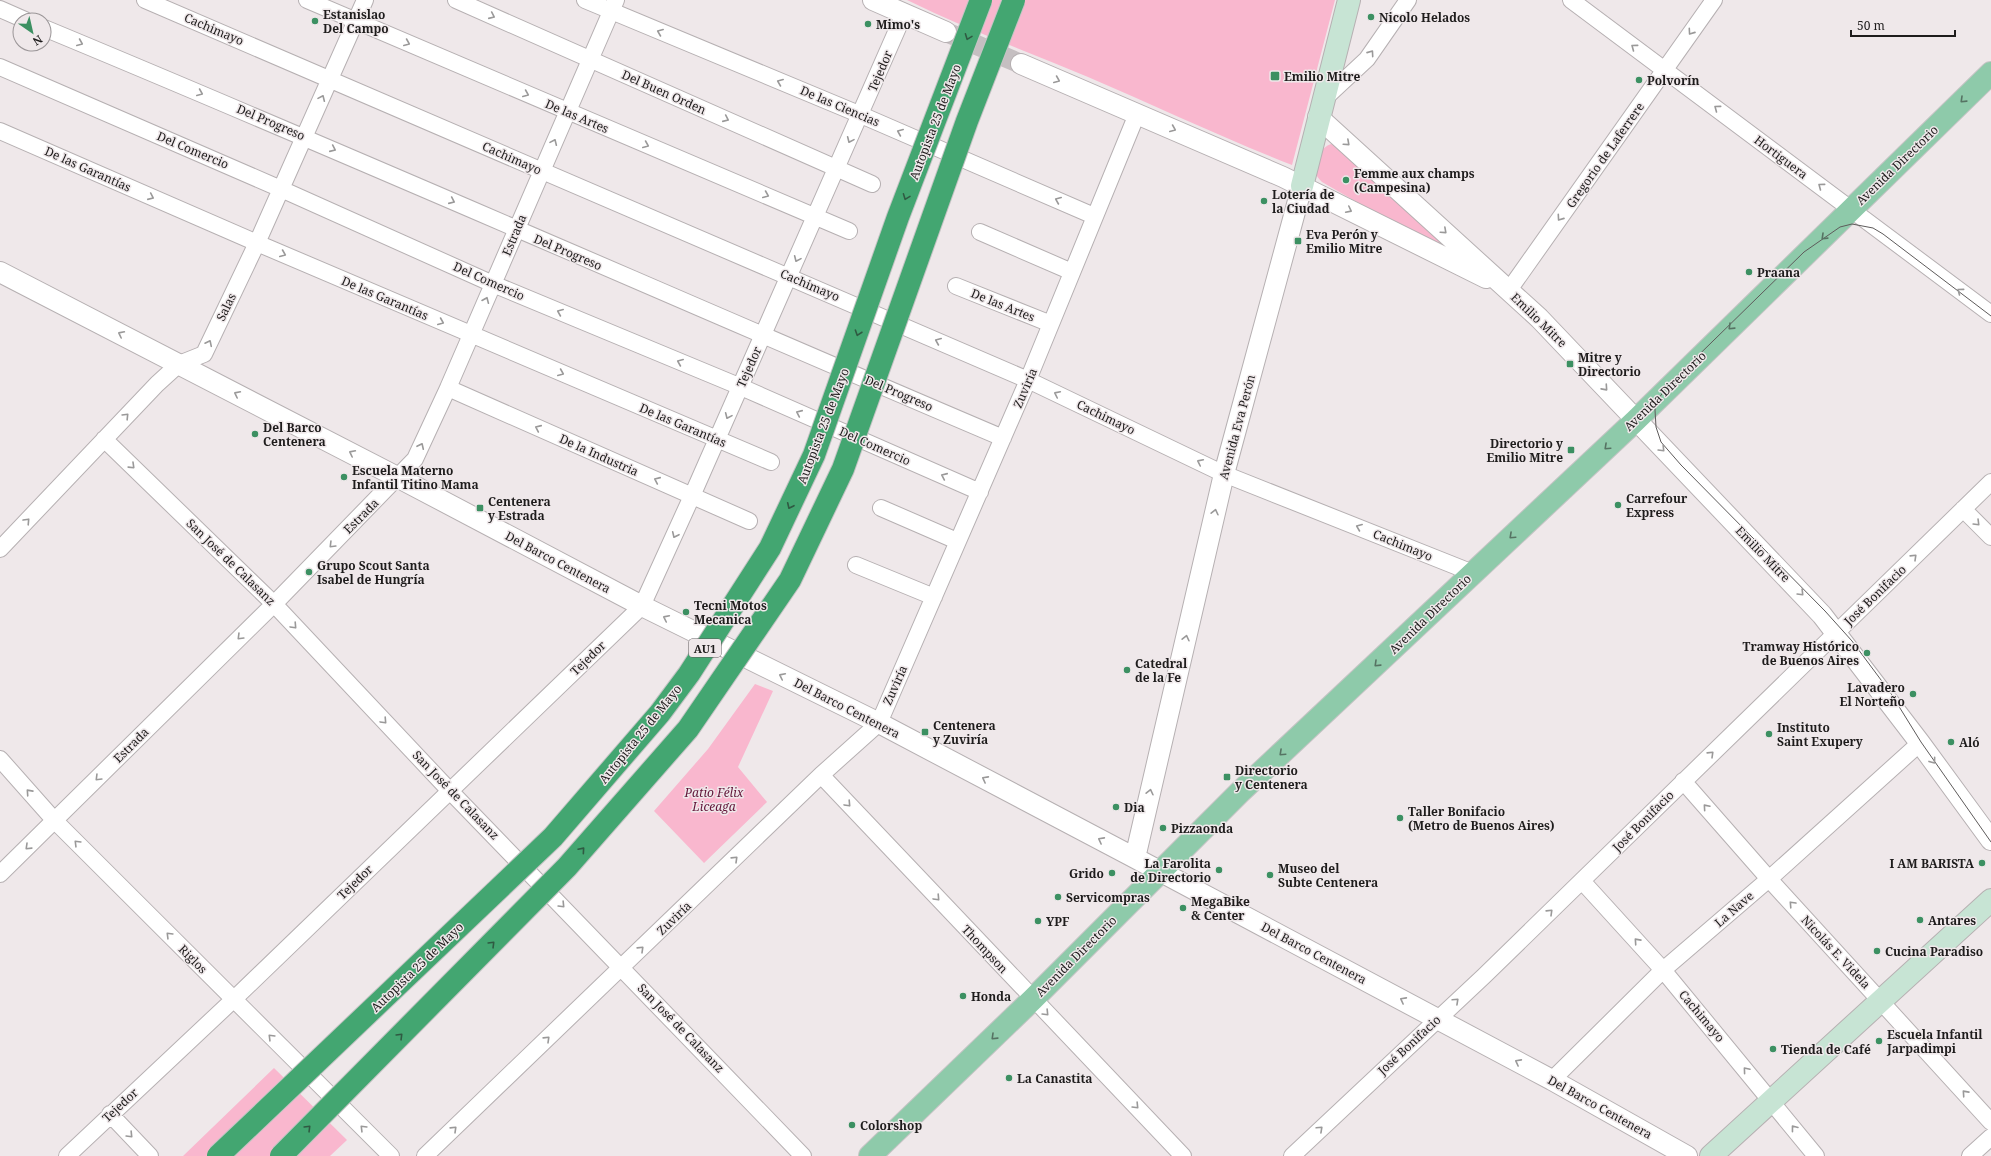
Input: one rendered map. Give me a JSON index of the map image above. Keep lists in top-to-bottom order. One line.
{"streets":{"highway":["Autopista 25 de Mayo","AU1"],"main road":["Avenida Directorio","Avenida Eva Perón"],"street":["Cachimayo","Tejedor","Del Buen Orden","De las Ciencias","De las Artes","Del Progreso","Del Comercio","Gregorio de Laferrere","Hortiguera","De las Garantías","Estrada","Salas","Emilio Mitre","Zuviría","De la Industria","San José de Calasanz","Del Barco Centenera","José Bonifacio","La Nave","Thompson","Nicolás E. Videla","Riglos"]},"crossings":[["Cachimayo","Tejedor"],["Cachimayo","Avenida Directorio"],["Cachimayo","Estrada"],["Cachimayo","Salas"],["Cachimayo","Zuviría"],["Cachimayo","Avenida Eva Perón"],["Cachimayo","José Bonifacio"],["Cachimayo","La Nave"],["Tejedor","Del Buen Orden"],["Tejedor","De las Ciencias"],["Tejedor","De las Artes"],["Tejedor","Del Progreso"],["Tejedor","Del Comercio"],["Tejedor","De las Garantías"],["Tejedor","De la Industria"],["Tejedor","San José de Calasanz"],["Tejedor","Del Barco Centenera"],["Tejedor","Riglos"],["Del Buen Orden","Estrada"],["De las Ciencias","Estrada"],["De las Ciencias","Zuviría"],["De las Artes","Estrada"],["De las Artes","Salas"],["De las Artes","Zuviría"],["Del Progreso","Estrada"],["Del Progreso","Salas"],["Del Progreso","Zuviría"],["Del Comercio","Estrada"],["Del Comercio","Salas"],["Del Comercio","Zuviría"],["Gregorio de Laferrere","Hortiguera"],["Gregorio de Laferrere","Emilio Mitre"],["Hortiguera","Avenida Directorio"],["Avenida Directorio","Emilio Mitre"],["Avenida Directorio","Del Barco Centenera"],["Avenida Directorio","Thompson"],["De las Garantías","Estrada"],["De las Garantías","Salas"],["Estrada","De la Industria"],["Estrada","San José de Calasanz"],["Estrada","Del Barco Centenera"],["Estrada","Riglos"],["Salas","San José de Calasanz"],["Salas","Del Barco Centenera"],["Emilio Mitre","Zuviría"],["Emilio Mitre","Avenida Eva Perón"],["Emilio Mitre","José Bonifacio"],["Emilio Mitre","La Nave"],["Zuviría","San José de Calasanz"],["Zuviría","Del Barco Centenera"],["Zuviría","Thompson"],["Avenida Eva Perón","Del Barco Centenera"],["Del Barco Centenera","José Bonifacio"],["Del Barco Centenera","La Nave"],["José Bonifacio","Nicolás E. Videla"],["La Nave","Nicolás E. Videla"]],"one_way":["Cachimayo","Del Buen Orden","De las Artes","Del Progreso","Gregorio de Laferrere","Hortiguera","Avenida Directorio","De las Garantías","Salas","Emilio Mitre","Zuviría","Avenida Eva Perón","De la Industria","San José de Calasanz","Del Barco Centenera","José Bonifacio","Thompson","Nicolás E. Videla","Riglos"],"parks":["Patio Félix Liceaga"],"places":{"other":["Nicolo Helados","Estanislao Del Campo","Mimo's","Polvorín","Femme aux champs (Campesina)","Lotería de la Ciudad","Praana","Del Barco Centenera","Escuela Materno Infantil Titino Mama","Carrefour Express","Grupo Scout Santa Isabel de Hungría","Tecni Motos Mecanica","Tramway Histórico de Buenos Aires","Catedral de la Fe","Lavadero El Norteño","Instituto Saint Exupery","Aló","Dia","Taller Bonifacio (Metro de Buenos Aires)","Pizzaonda","I AM BARISTA","La Farolita de Directorio","Grido","Museo del Subte Centenera","Servicompras","MegaBike & Center","Antares","YPF","Cucina Paradiso","Honda","Escuela Infantil Jarpadimpi","Tienda de Café","La Canastita","Colorshop"],"transit":["Emilio Mitre","Eva Perón y Emilio Mitre","Mitre y Directorio","Directorio y Emilio Mitre","Centenera y Estrada","Centenera y Zuviría","Directorio y Centenera"]},"scale_bar":"50 m","north":"bottom right"}
